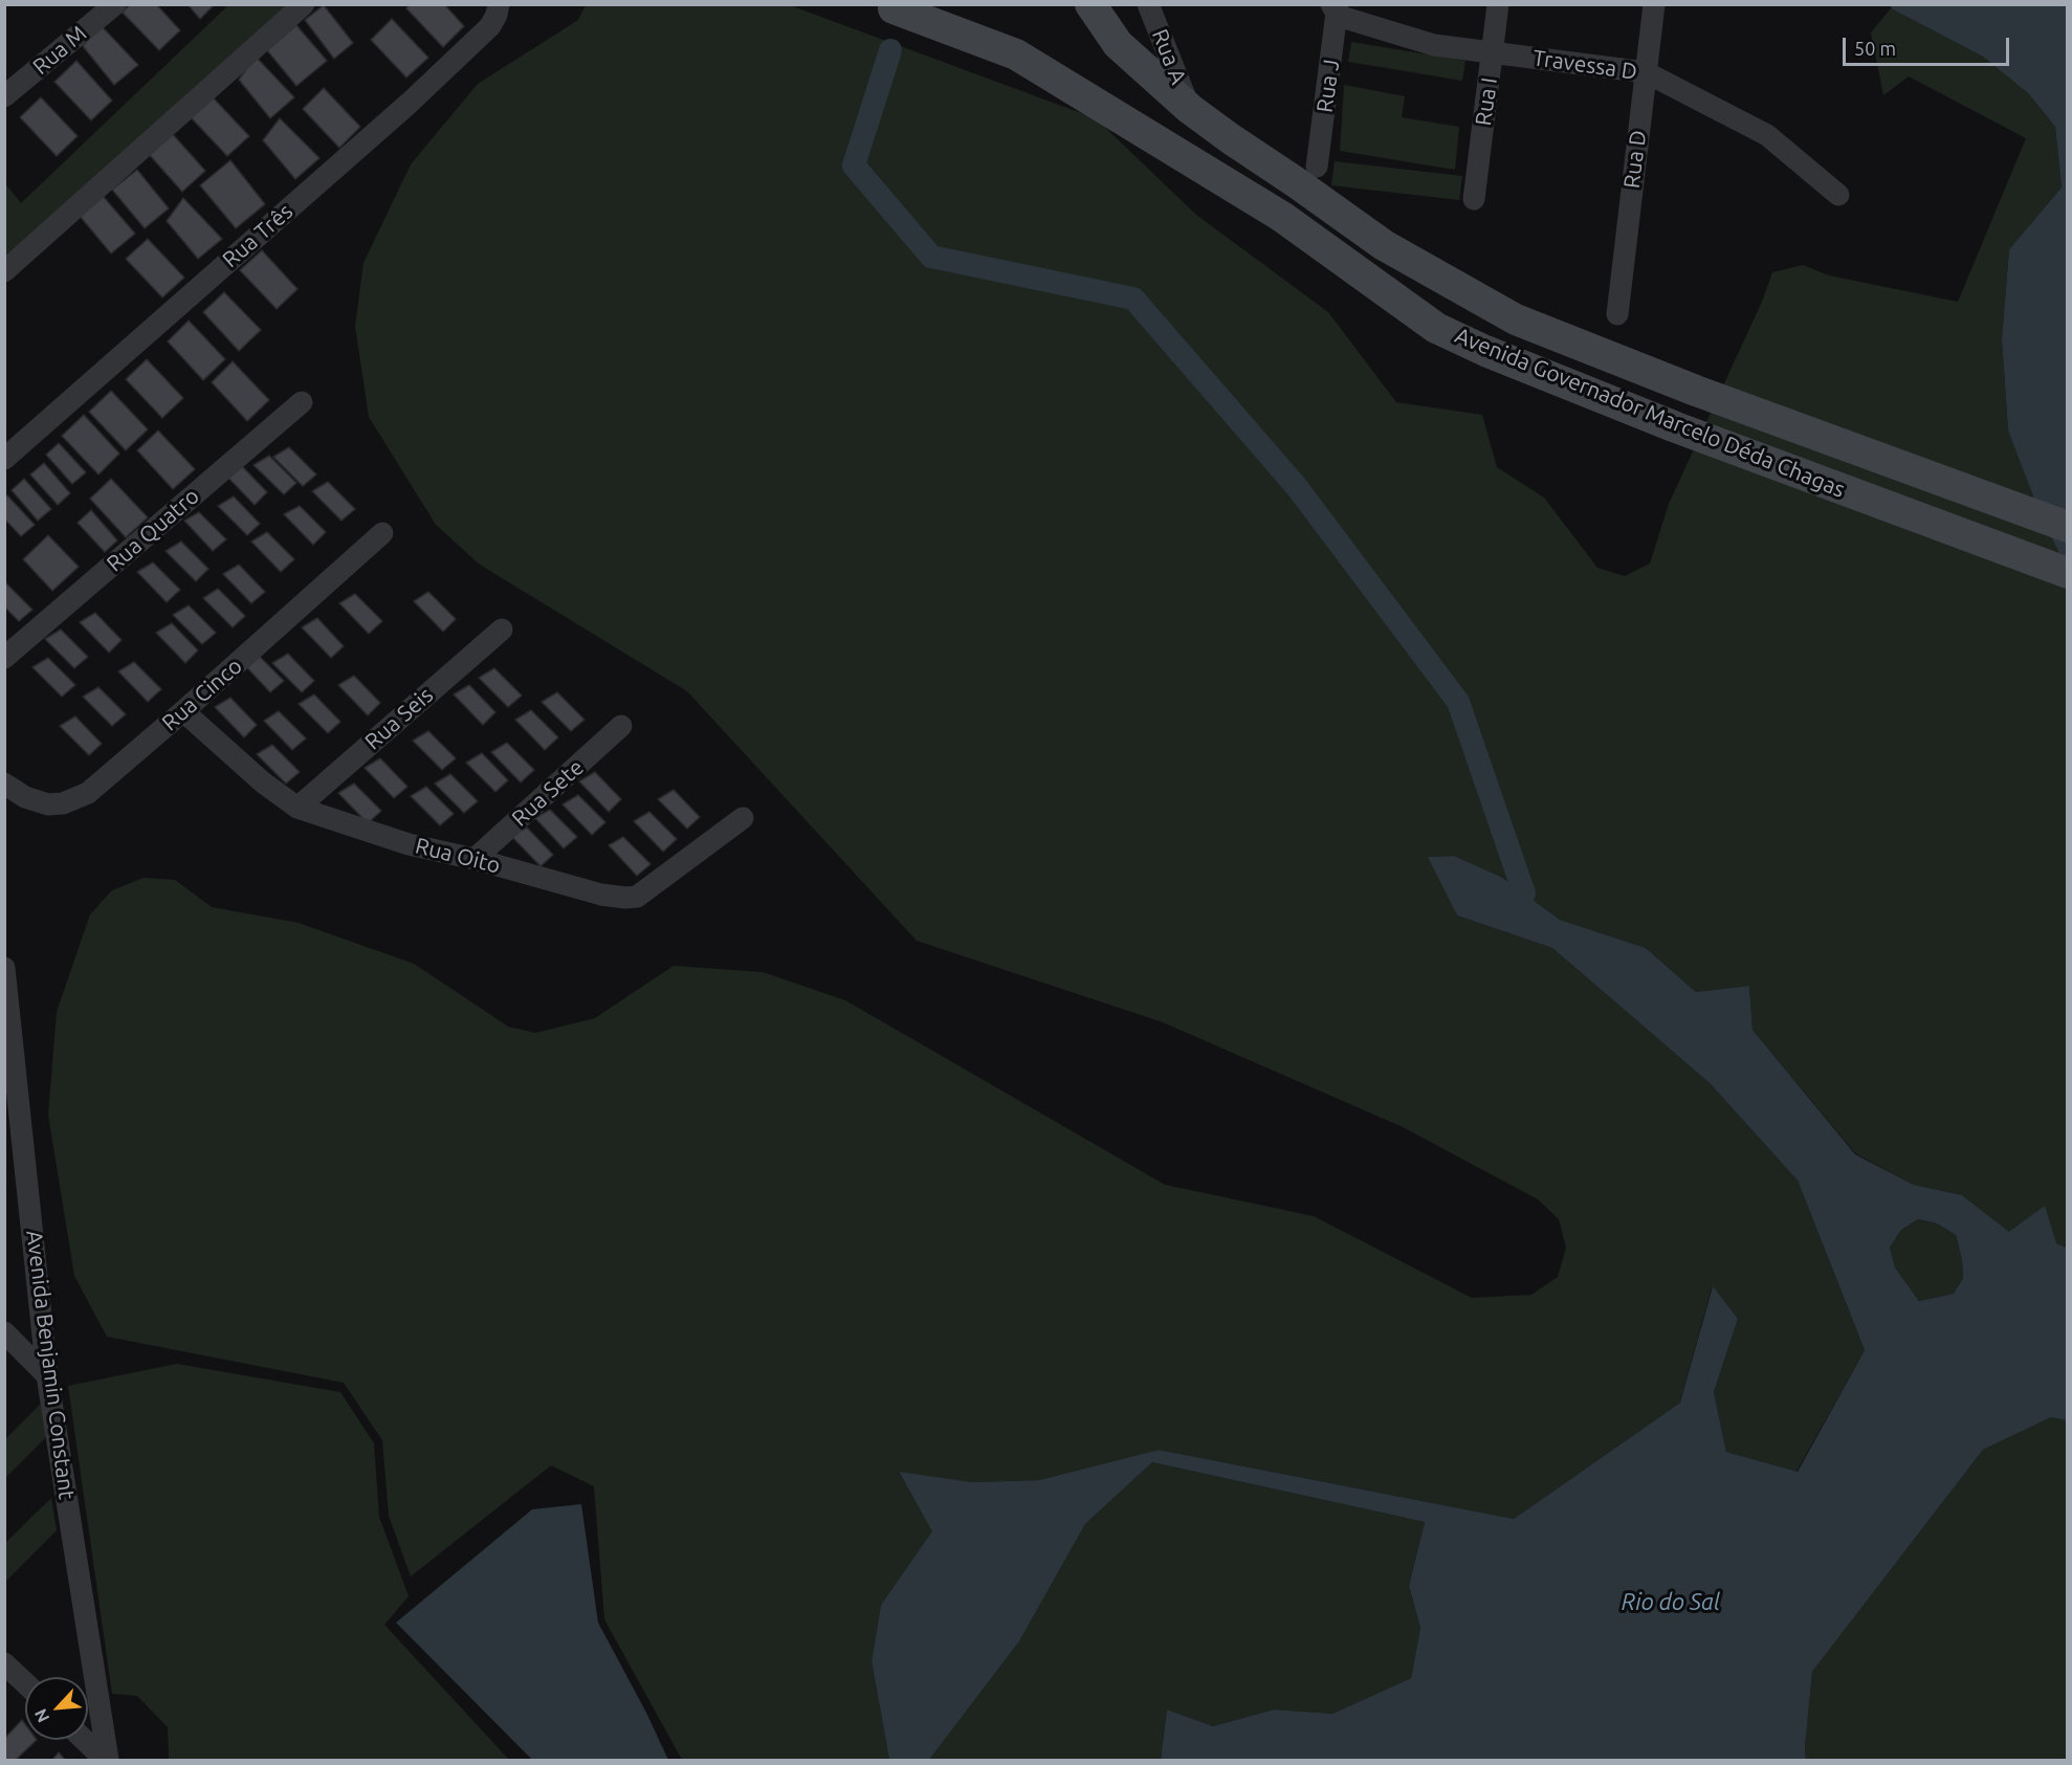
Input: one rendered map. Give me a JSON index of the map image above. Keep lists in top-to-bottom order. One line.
{"streets":{"main road":["Avenida Governador Marcelo Déda Chagas"],"street":["Rua M","Rua A","Travessa D","Rua J","Rua I","Rua D","Rua Três","Rua Quatro","Rua Cinco","Rua Seis","Rua Sete","Rua Oito","Avenida Benjamin Constant"]},"crossings":[["Rua A","Avenida Governador Marcelo Déda Chagas"],["Travessa D","Rua J"],["Travessa D","Rua I"],["Travessa D","Rua D"],["Rua Cinco","Rua Oito"],["Rua Seis","Rua Oito"],["Rua Sete","Rua Oito"]],"water":["Rio do Sal"],"scale_bar":"50 m","north":"bottom left"}
